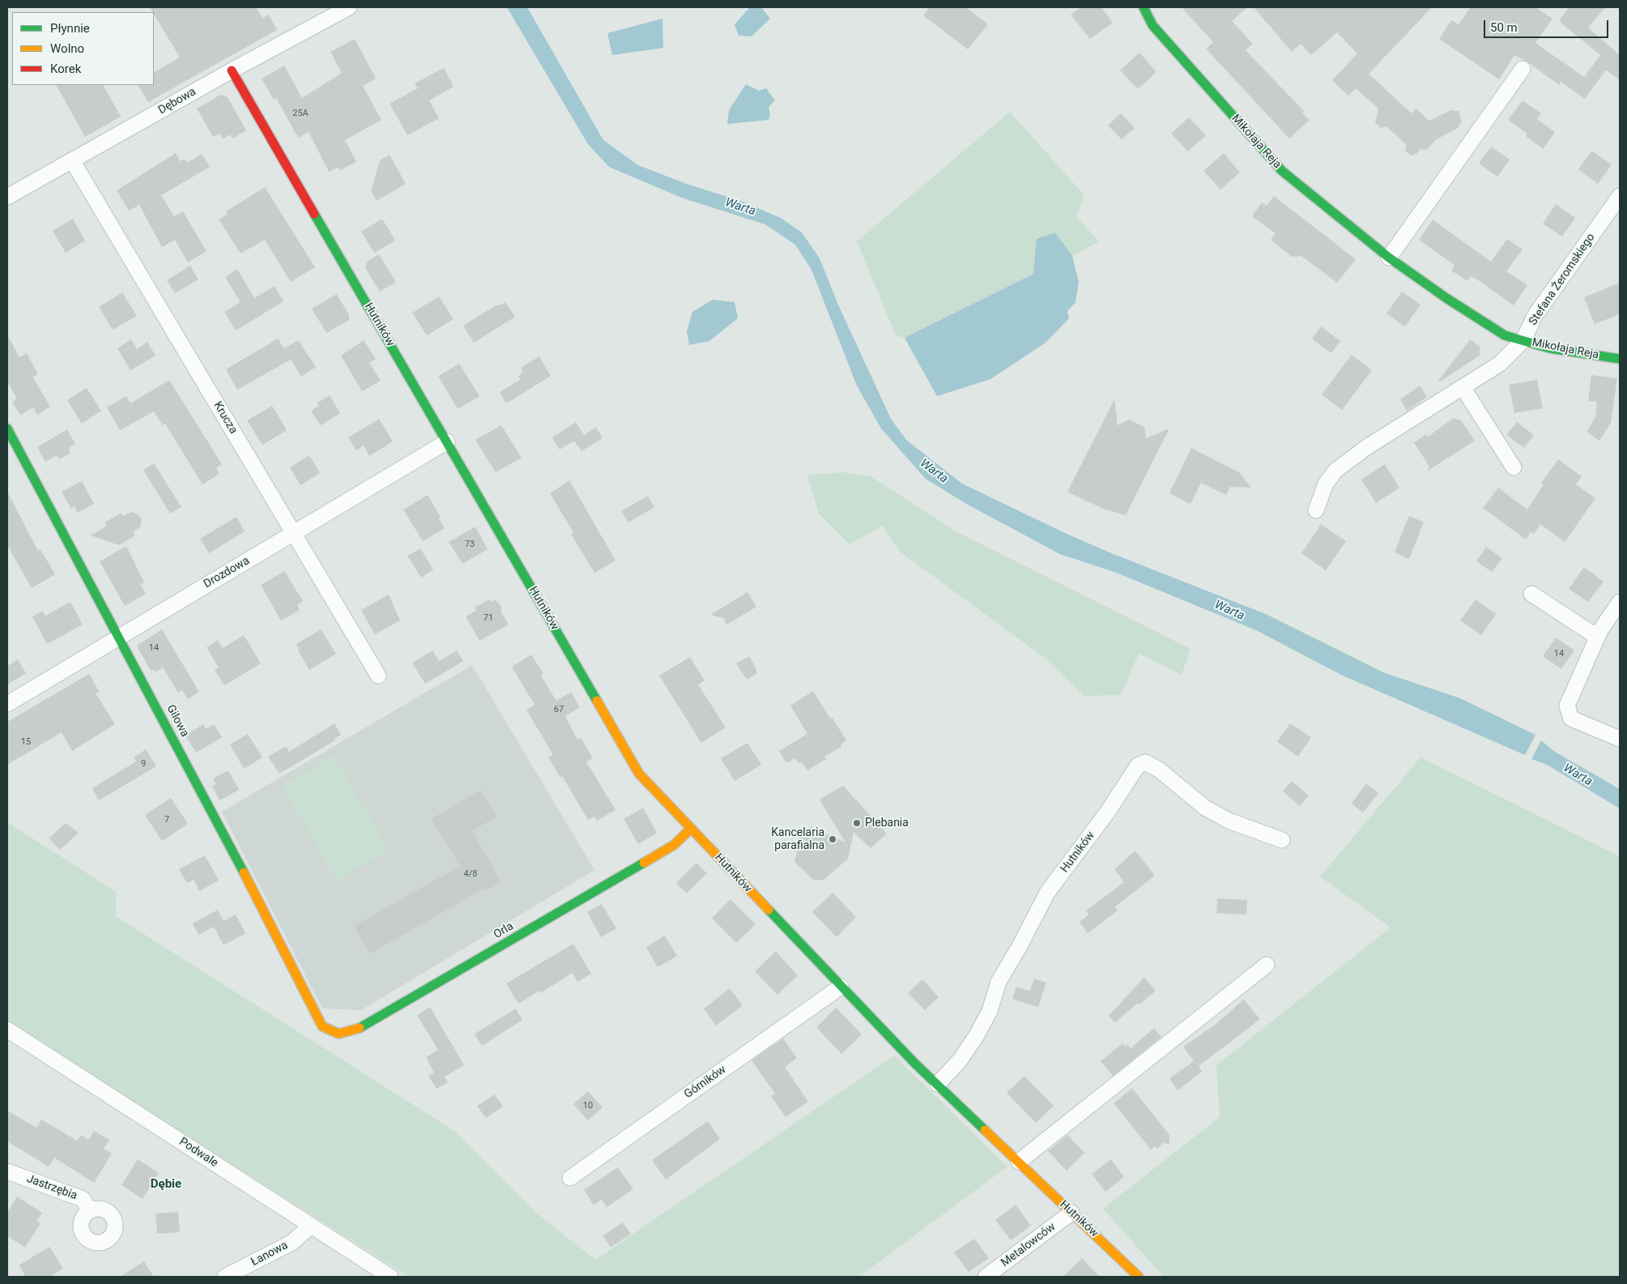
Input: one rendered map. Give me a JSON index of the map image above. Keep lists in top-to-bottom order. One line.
{"streets":{"street":["Dębowa","Mikołaja Reja","Stefana Żeromskiego","Hutników","Krucza","Drozdowa","Gilowa","Orla","Górników","Podwale","Jastrzębia","Metalowców","Łanowa"]},"crossings":[["Dębowa","Hutników"],["Dębowa","Krucza"],["Mikołaja Reja","Stefana Żeromskiego"],["Hutników","Drozdowa"],["Hutników","Orla"],["Hutników","Górników"],["Hutników","Metalowców"],["Krucza","Drozdowa"],["Drozdowa","Gilowa"],["Gilowa","Orla"],["Podwale","Łanowa"]],"districts":["Dębie"],"water":["Warta"],"places":["Plebania","Kancelaria parafialna"],"house_numbers":["25A","73","71","14","14","67","15","9","7","4/8","10"],"legend":["Płynnie","Wolno","Korek"],"scale_bar":"50 m"}
